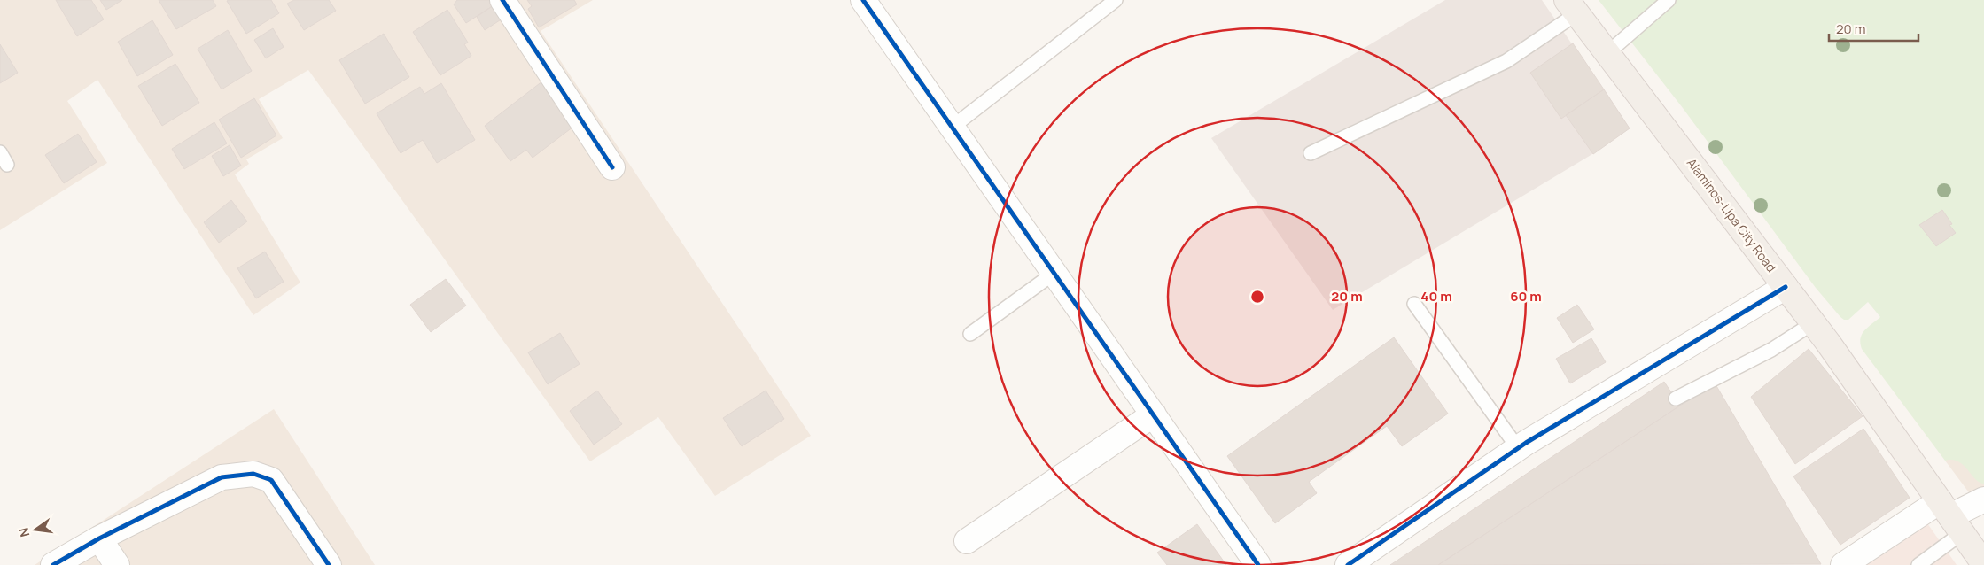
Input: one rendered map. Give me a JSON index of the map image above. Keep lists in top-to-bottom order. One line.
{"streets":{"main road":["Alaminos-Lipa City Road"]},"scale_bar":"20 m","north":"left","rings":["20 m","40 m","60 m"]}
